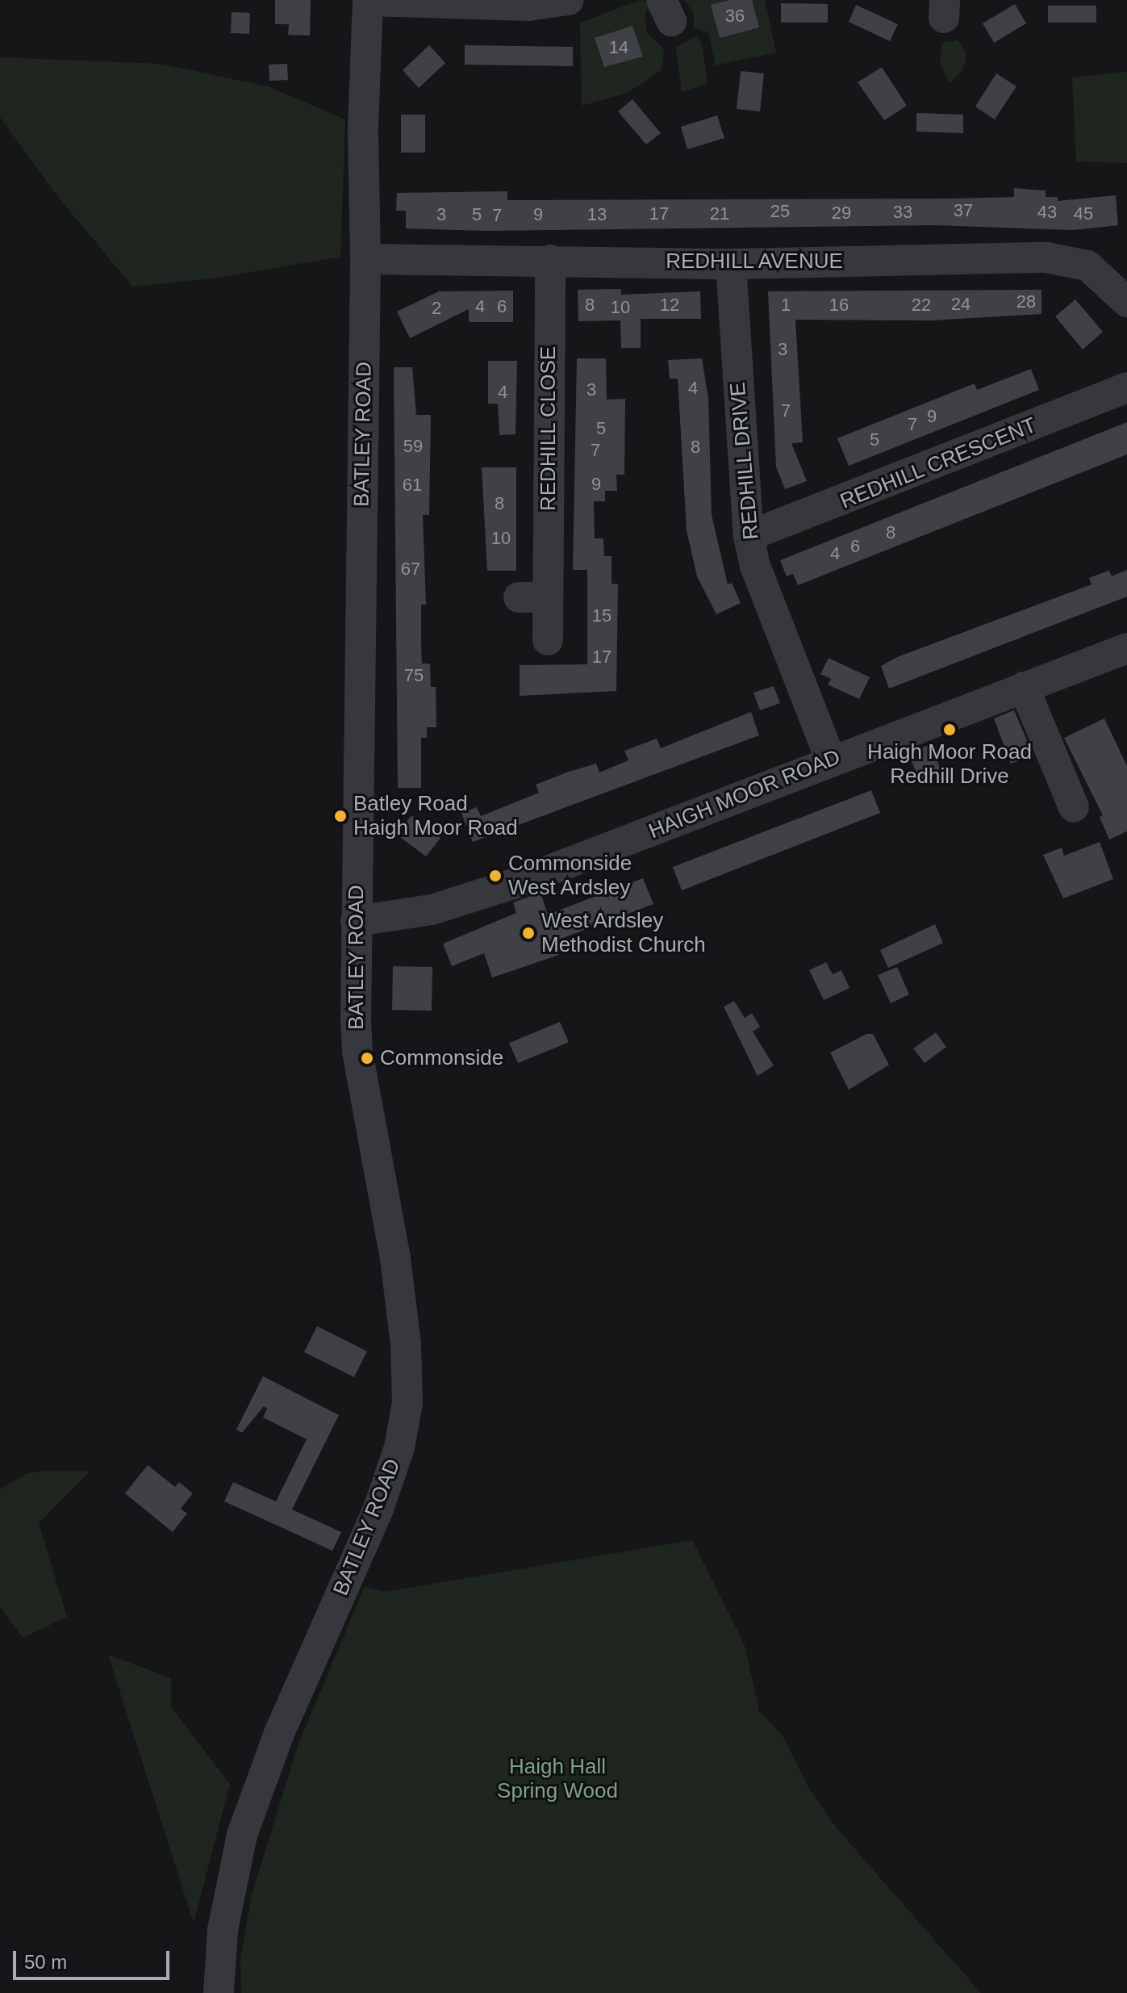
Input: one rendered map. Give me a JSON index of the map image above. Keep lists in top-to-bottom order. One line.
{"streets":{"street":["REDHILL AVENUE","REDHILL CLOSE","BATLEY ROAD","REDHILL DRIVE","REDHILL CRESCENT","HAIGH MOOR ROAD"]},"crossings":[["REDHILL AVENUE","REDHILL CLOSE"],["REDHILL AVENUE","BATLEY ROAD"],["REDHILL AVENUE","REDHILL DRIVE"],["BATLEY ROAD","HAIGH MOOR ROAD"],["REDHILL DRIVE","REDHILL CRESCENT"],["REDHILL DRIVE","HAIGH MOOR ROAD"]],"parks":["Haigh Hall Spring Wood"],"places":["Haigh Moor Road Redhill Drive","Batley Road Haigh Moor Road","Commonside West Ardsley","West Ardsley Methodist Church","Commonside"],"house_numbers":["36","14","37","25","33","43","29","17","21","45","3","5","9","13","7","28","24","8","12","1","16","22","4","6","10","2","3","4","3","4","7","9","7","5","5","59","8","7","9","61","8","8","10","6","4","67","15","17","75"],"scale_bar":"50 m"}
